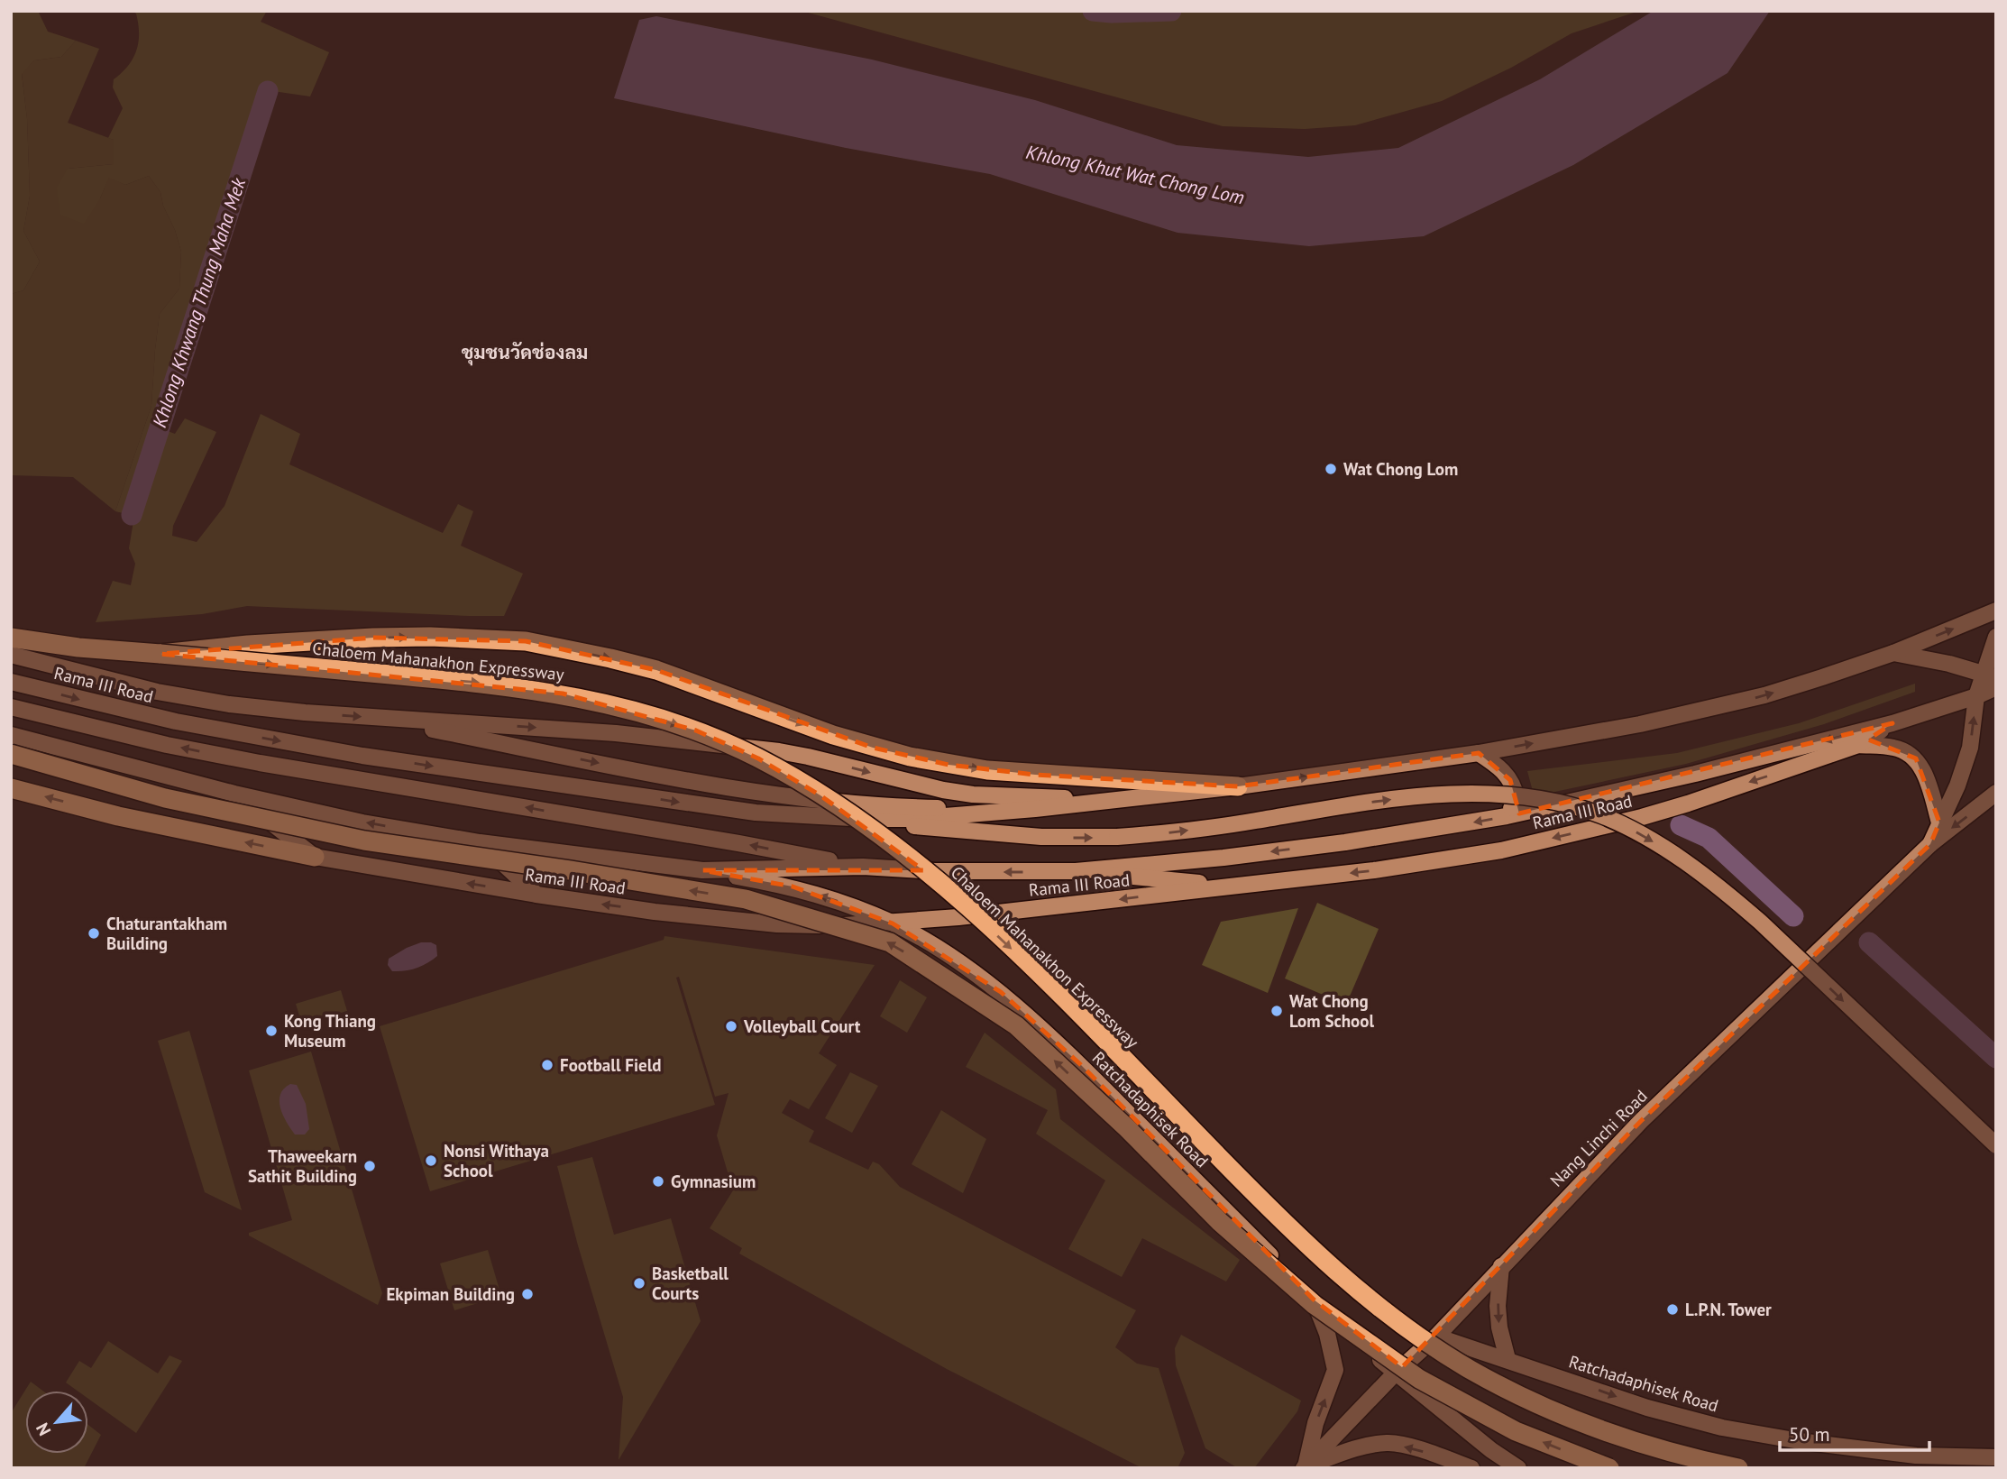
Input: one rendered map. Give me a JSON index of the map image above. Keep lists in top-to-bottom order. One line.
{"streets":{"highway":["Chaloem Mahanakhon Expressway"],"main road":["Rama III Road","Ratchadaphisek Road","Nang Linchi Road"]},"crossings":[["Rama III Road","Ratchadaphisek Road"],["Rama III Road","Nang Linchi Road"],["Ratchadaphisek Road","Nang Linchi Road"]],"districts":["ชุมชนวัดช่องลม"],"water":["Khlong Khut Wat Chong Lom","Khlong Khwang Thung Maha Mek"],"places":["Wat Chong Lom","Chaturantakham Building","Wat Chong Lom School","Volleyball Court","Kong Thiang Museum","Football Field","Nonsi Withaya School","Thaweekarn Sathit Building","Gymnasium","Basketball Courts","Ekpiman Building","L.P.N. Tower"],"scale_bar":"50 m","north":"bottom left"}
